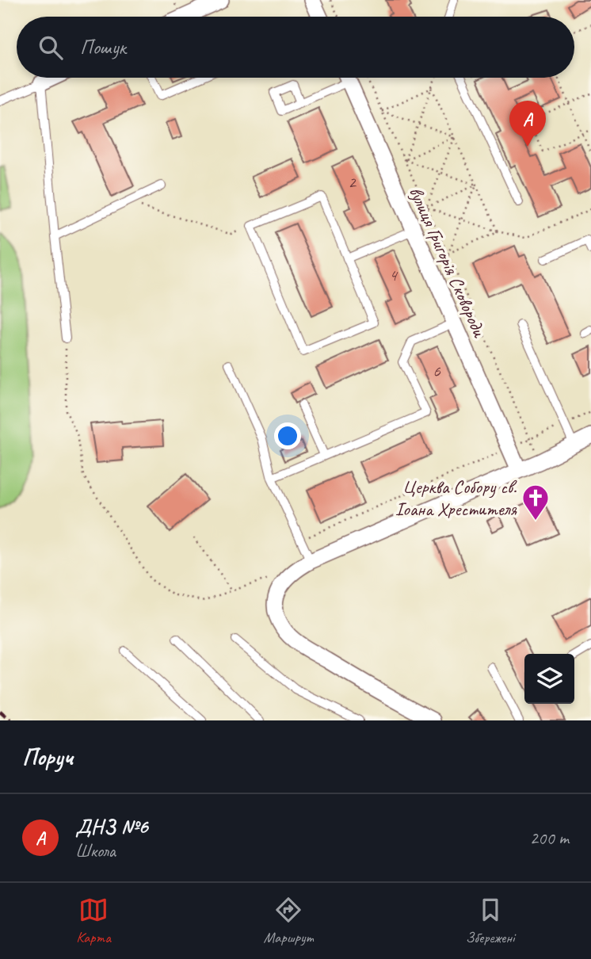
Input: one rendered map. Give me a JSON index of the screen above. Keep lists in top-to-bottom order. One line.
{"streets":{"street":["вулиця Григорія Сковороди"]},"places":{"church":["Церква Собору св. Іоана Хрестителя"]},"house_numbers":["2","4","6"],"page":{"search":"Пошук","pins":"A","heading":"Поруч","list":[{"mark":"A","name":"ДНЗ №6","note":"Школа","value":"200 m"}],"nav":["Карта","Маршрут","Збережені"]}}
